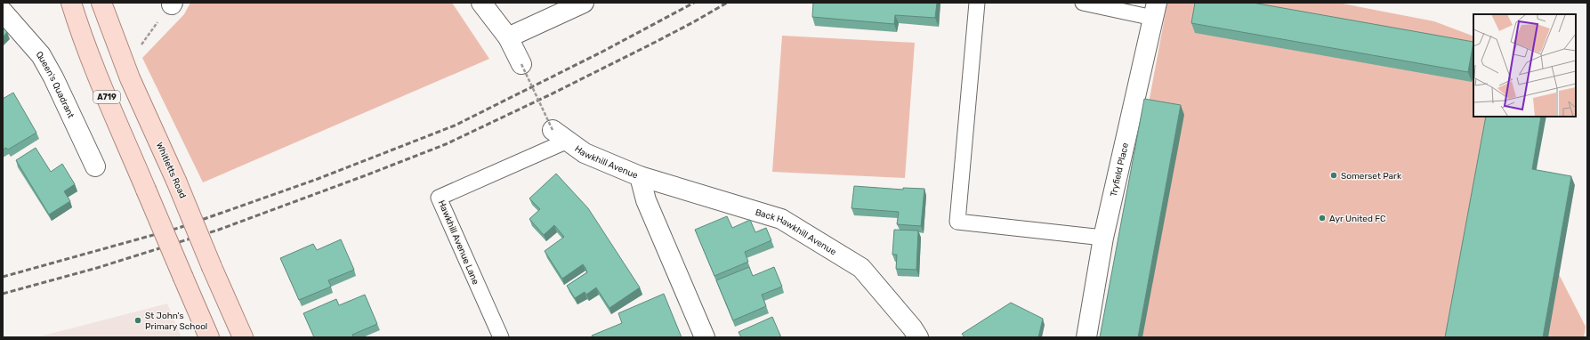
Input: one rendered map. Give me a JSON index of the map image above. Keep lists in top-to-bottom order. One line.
{"streets":{"main road":["A719","Whitletts Road"],"street":["Queen's Quadrant","Hawkhill Avenue","Tryfield Place","Back Hawkhill Avenue"],"lane":["Hawkhill Avenue Lane"]},"crossings":[["Hawkhill Avenue","Back Hawkhill Avenue"],["Hawkhill Avenue","Hawkhill Avenue Lane"]],"places":["Somerset Park","Ayr United FC","St John's Primary School"]}
